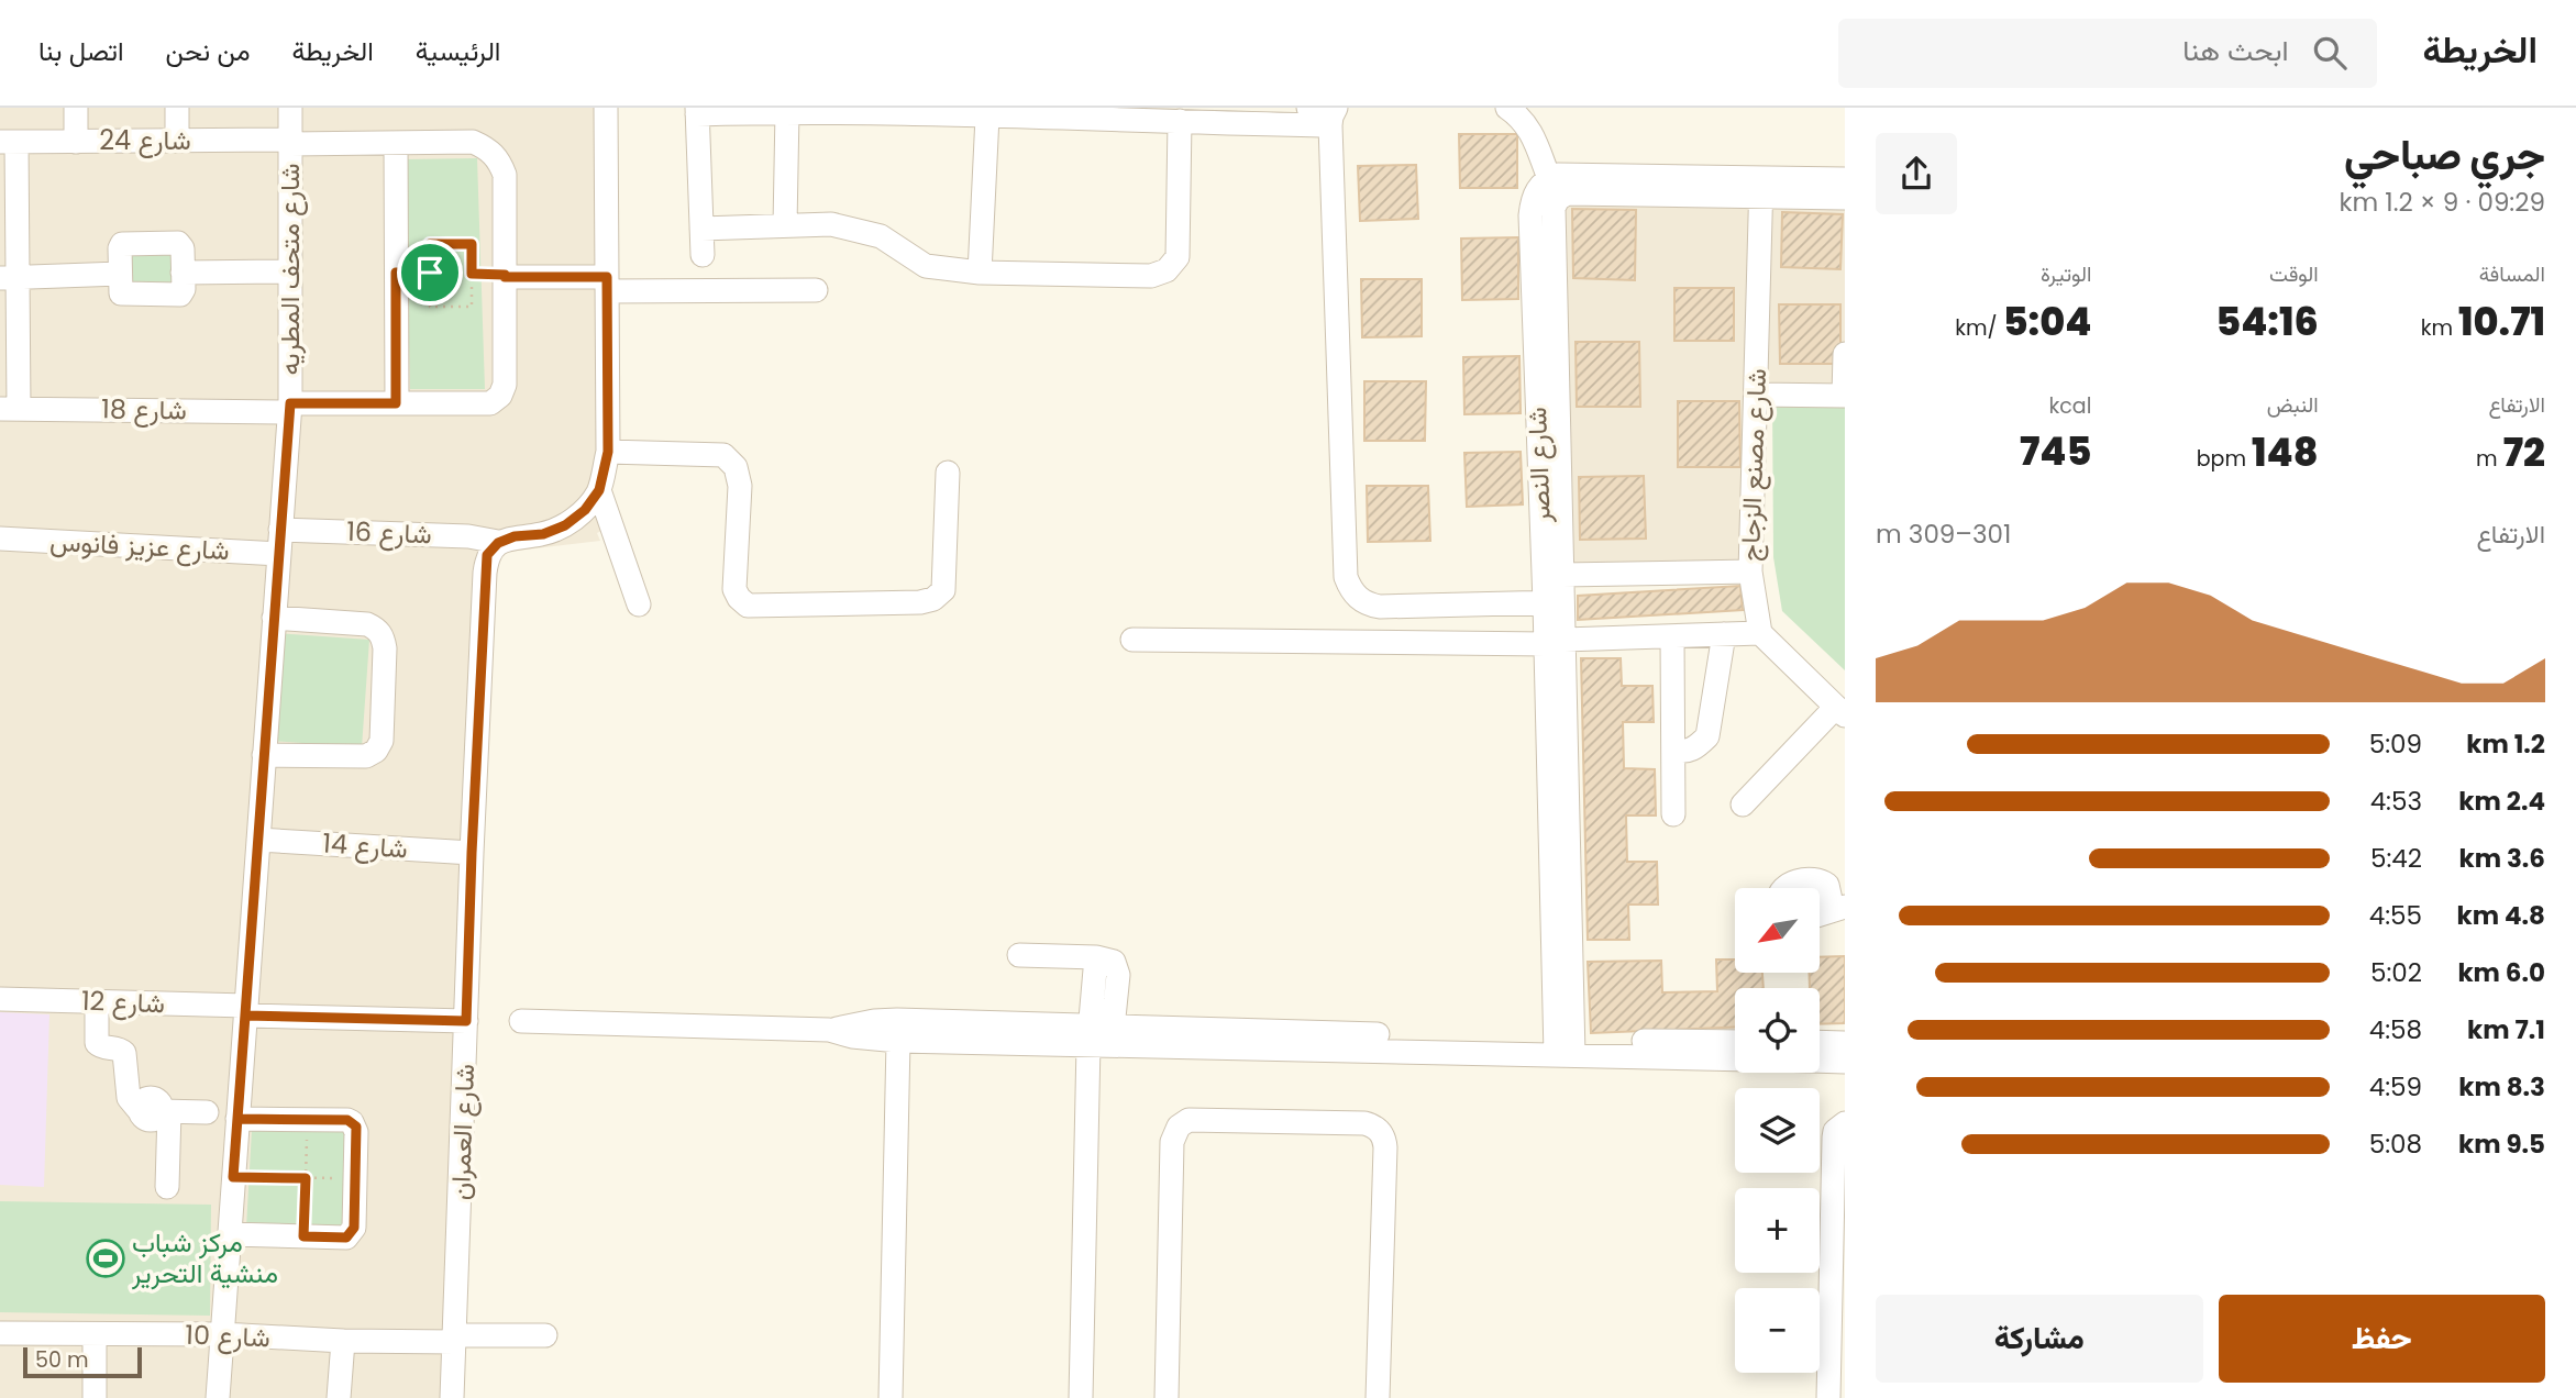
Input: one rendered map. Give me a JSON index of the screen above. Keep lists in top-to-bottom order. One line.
{"streets":{"street":["شارع 24","شارع متحف المطريه","شارع 18","شارع النصر","شارع مصنع الزجاج","شارع 16","شارع عزيز فانوس","شارع 14","شارع 12","شارع العمران","شارع 10"]},"crossings":[["شارع 24","شارع متحف المطريه"],["شارع 24","شارع 18"],["شارع متحف المطريه","شارع 18"],["شارع متحف المطريه","شارع 16"],["شارع متحف المطريه","شارع عزيز فانوس"],["شارع متحف المطريه","شارع 14"],["شارع متحف المطريه","شارع 12"],["شارع متحف المطريه","شارع 10"],["شارع 16","شارع العمران"],["شارع 14","شارع العمران"],["شارع 12","شارع العمران"],["شارع العمران","شارع 10"]],"places":{"sports":["مركز شباب منشية التحرير"]},"scale_bar":"50 m","north":"bottom left","page":{"header":"الخريطة","search":"ابحث هنا","nav":["الرئيسية","الخريطة","من نحن","اتصل بنا"],"heading":["جري صباحي","09:29 · 9 × 1.2 km"],"stats":[["المسافة","10.71 km"],["الوقت","54:16"],["الوتيرة","5:04 /km"],["الارتفاع","72 m"],["النبض","148 bpm"],["kcal","745"]],"chart":["الارتفاع","301–309 m"],"list":[{"name":"1.2 km","note":"5:09"},{"name":"2.4 km","note":"4:53"},{"name":"3.6 km","note":"5:42"},{"name":"4.8 km","note":"4:55"},{"name":"6.0 km","note":"5:02"},{"name":"7.1 km","note":"4:58"},{"name":"8.3 km","note":"4:59"},{"name":"9.5 km","note":"5:08"}],"map_buttons":["+","−"],"buttons":["حفظ","مشاركة"],"scale":"50 m"}}
